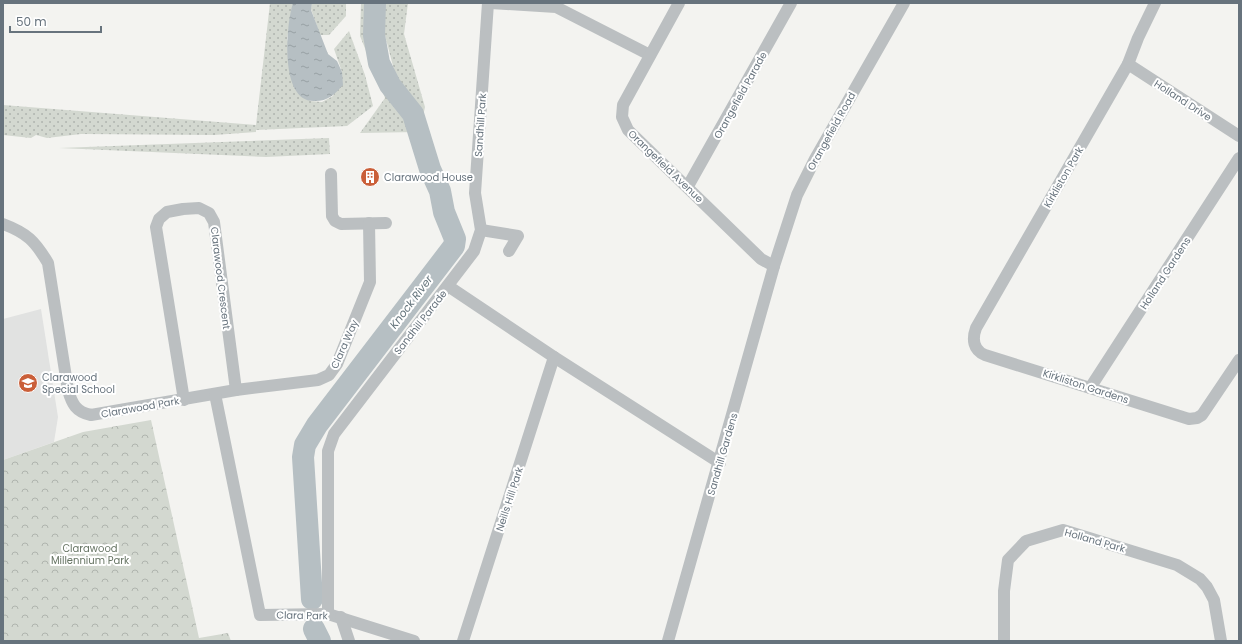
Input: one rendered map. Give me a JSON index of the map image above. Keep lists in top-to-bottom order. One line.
{"streets":{"street":["Orangefield Parade","Holland Drive","Sandhill Park","Orangefield Road","Orangefield Avenue","Kirkliston Park","Holland Gardens","Clarawood Crescent","Sandhill Parade","Clara Way","Kirkliston Gardens","Clarawood Park","Sandhill Gardens","Neills Hill Park","Holland Park","Clara Park"]},"crossings":[["Orangefield Parade","Orangefield Avenue"],["Holland Drive","Kirkliston Park"],["Sandhill Park","Sandhill Parade"],["Orangefield Road","Orangefield Avenue"],["Orangefield Road","Sandhill Gardens"],["Orangefield Avenue","Sandhill Gardens"],["Kirkliston Park","Kirkliston Gardens"],["Holland Gardens","Kirkliston Gardens"],["Clarawood Crescent","Clara Way"],["Clarawood Crescent","Clarawood Park"],["Sandhill Parade","Sandhill Gardens"],["Sandhill Parade","Neills Hill Park"],["Sandhill Parade","Clara Park"],["Clara Way","Clarawood Park"],["Clara Way","Clara Park"],["Clarawood Park","Clara Park"]],"water":["Knock River"],"parks":["Clarawood Millennium Park"],"places":{"building":["Clarawood House"],"school or university":["Clarawood Special School"]},"scale_bar":"50 m"}
